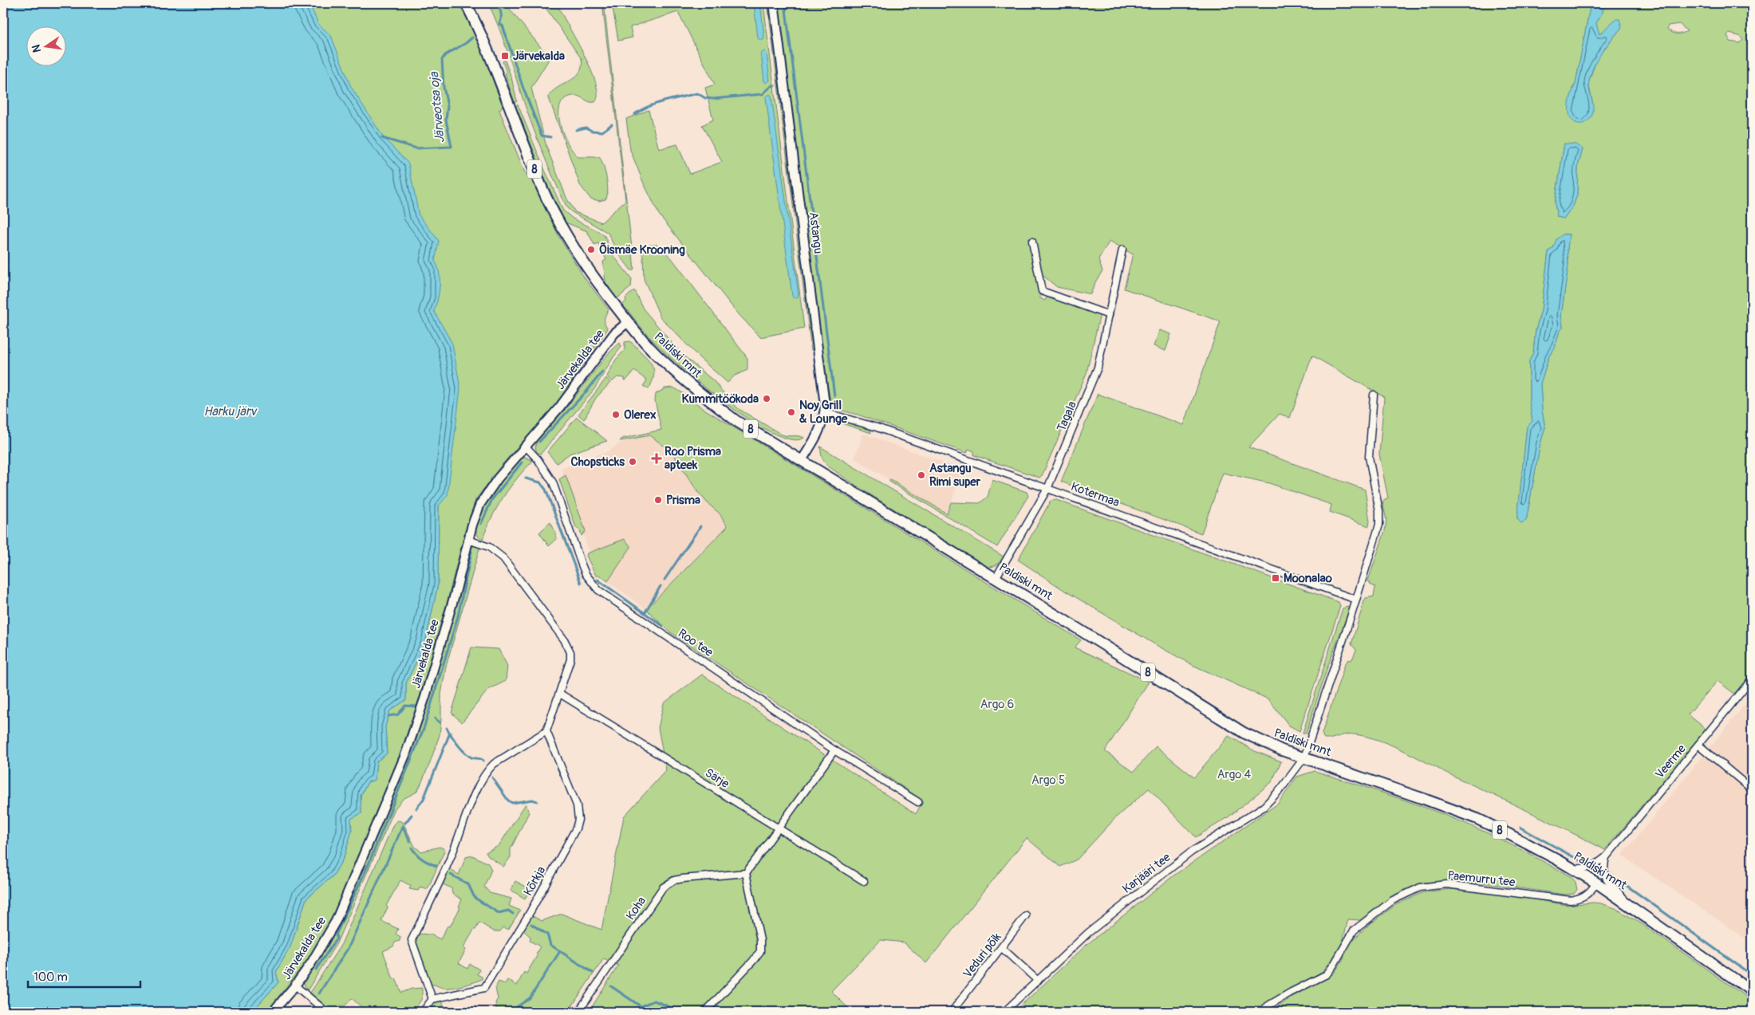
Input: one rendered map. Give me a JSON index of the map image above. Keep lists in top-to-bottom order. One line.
{"streets":{"main road":["8","Paldiski mnt"],"street":["Astangu","Järvekalda tee","Tagala","Kotermaa","Roo tee","Veerme","Särje","Karjääri tee","Paemurru tee","Kõrkja","Koha","Veduri põik"]},"crossings":[["Astangu","Paldiski mnt"],["Astangu","Kotermaa"],["Paldiski mnt","Järvekalda tee"],["Paldiski mnt","Tagala"],["Paldiski mnt","Veerme"],["Paldiski mnt","Karjääri tee"],["Paldiski mnt","Paemurru tee"],["Järvekalda tee","Roo tee"],["Tagala","Kotermaa"]],"water":["Järveotsa oja","Harku järv"],"parks":["Argo 6","Argo 4","Argo 5"],"places":{"transit":["Järvekalda","Moonalao"],"other":["Õismäe Krooning","Kummitöökoda","Noy Grill & Lounge","Olerex","Chopsticks","Astangu Rimi super","Prisma"],"health":["Roo Prisma apteek"]},"scale_bar":"100 m","north":"left"}
